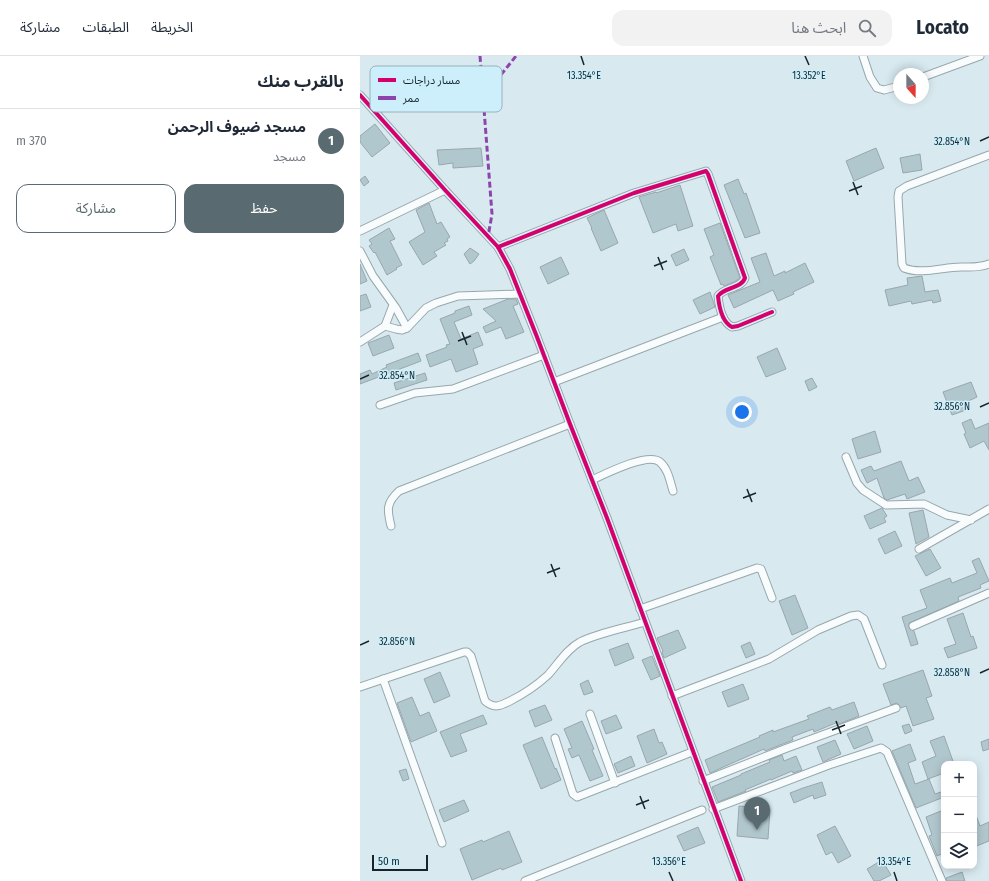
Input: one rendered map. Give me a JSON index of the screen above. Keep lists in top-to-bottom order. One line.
{"legend":["مسار دراجات","ممر"],"scale_bar":"50 m","north":"bottom","page":{"header":"Locato","search":"ابحث هنا","nav":["الخريطة","الطبقات","مشاركة"],"heading":"بالقرب منك","list":[{"mark":"1","name":"مسجد ضيوف الرحمن","note":"مسجد","value":"370 m"}],"buttons":["حفظ","مشاركة"],"map_buttons":["+","−"],"pins":"1","scale":"50 m"},"coordinates":["13.354°E","13.352°E","32.854°N","32.856°N","32.858°N","13.356°E"]}
